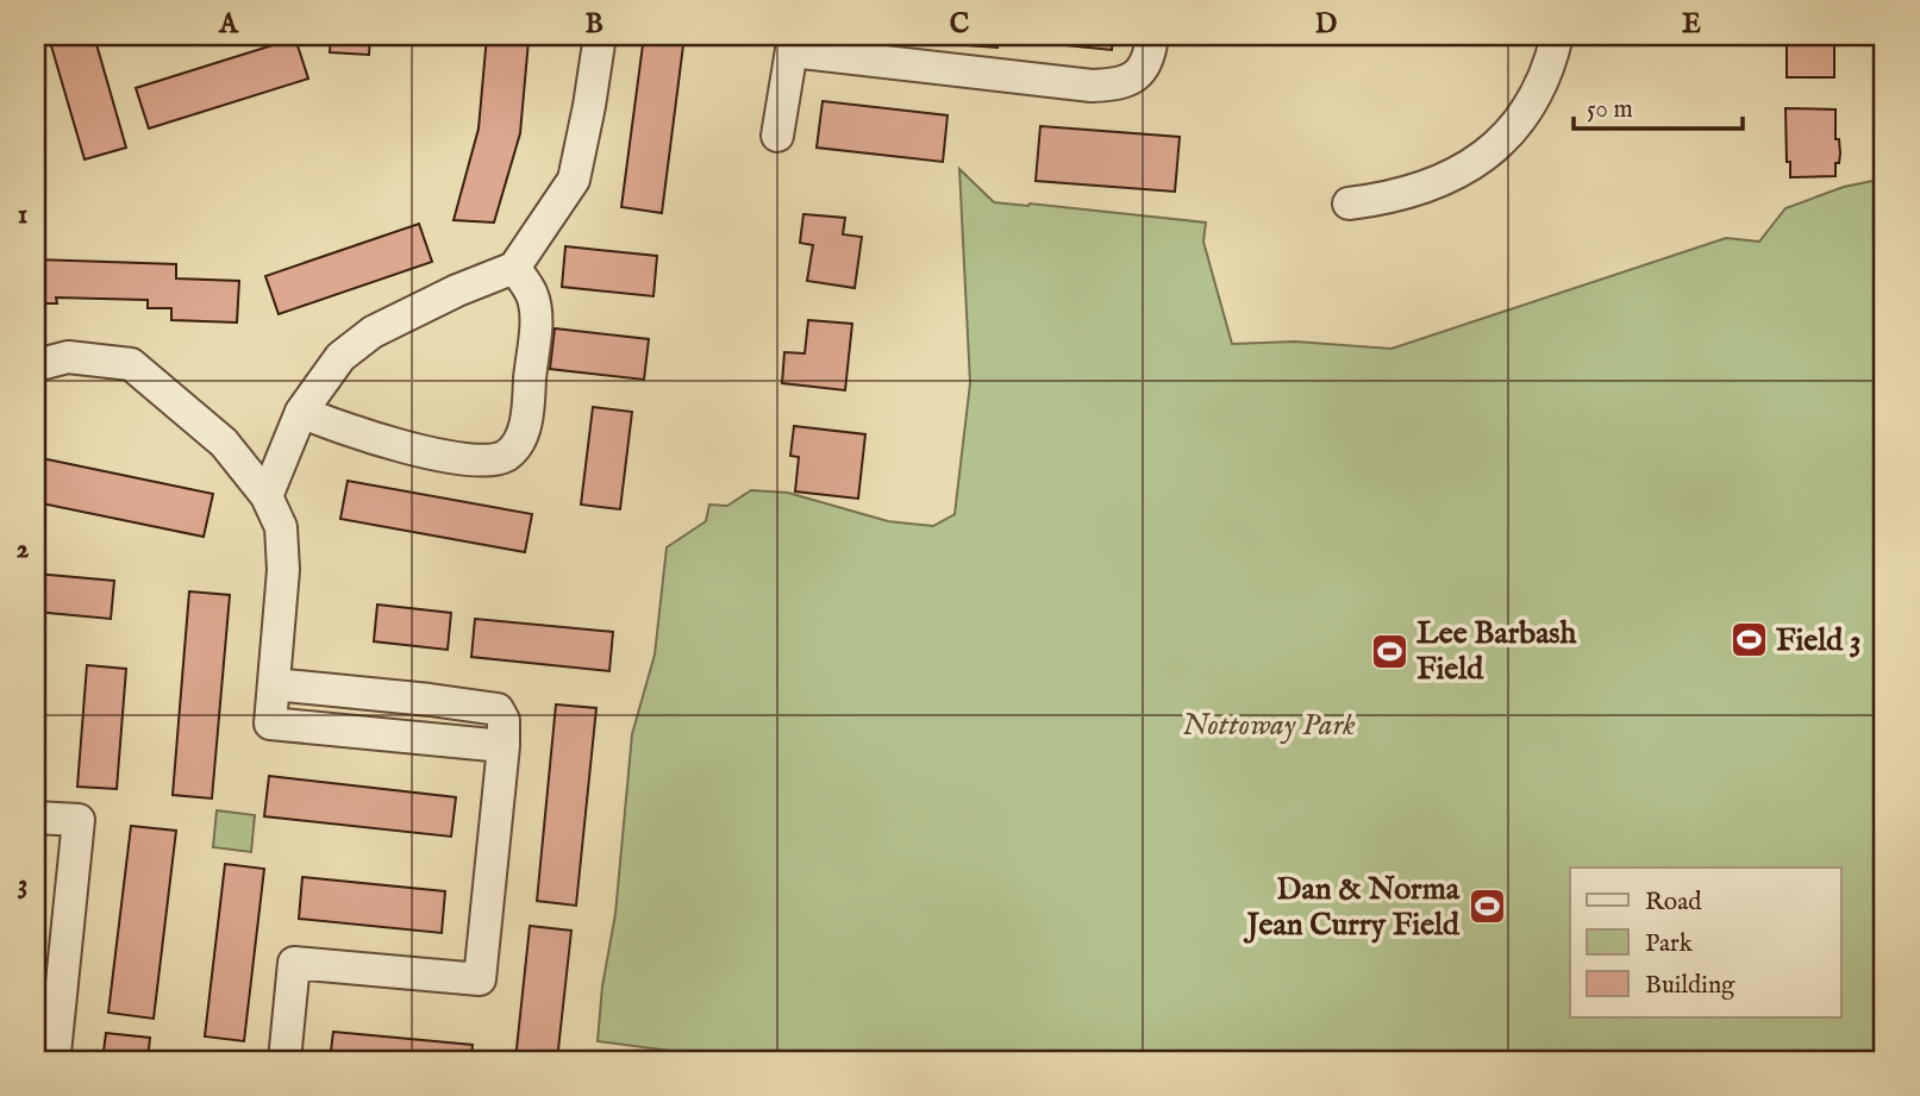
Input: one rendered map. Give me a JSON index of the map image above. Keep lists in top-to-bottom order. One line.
{"parks":["Nottoway Park"],"places":{"sports":["Field 3","Lee Barbash Field","Dan & Norma Jean Curry Field"]},"legend":["Road","Park","Building"],"scale_bar":"50 m","grid":{"columns":["A","B","C","D","E"],"rows":["1","2","3"]}}
